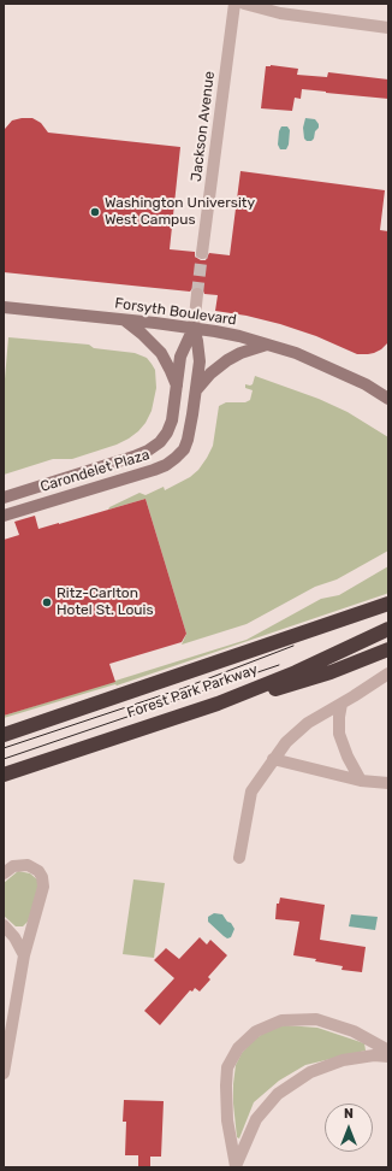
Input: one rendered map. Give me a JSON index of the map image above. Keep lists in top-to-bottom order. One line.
{"streets":{"highway":["Forest Park Parkway"],"street":["Jackson Avenue","Forsyth Boulevard","Carondelet Plaza"]},"crossings":[["Forsyth Boulevard","Carondelet Plaza"]],"places":["Washington University West Campus","Ritz-Carlton Hotel St. Louis"],"north":"top"}
